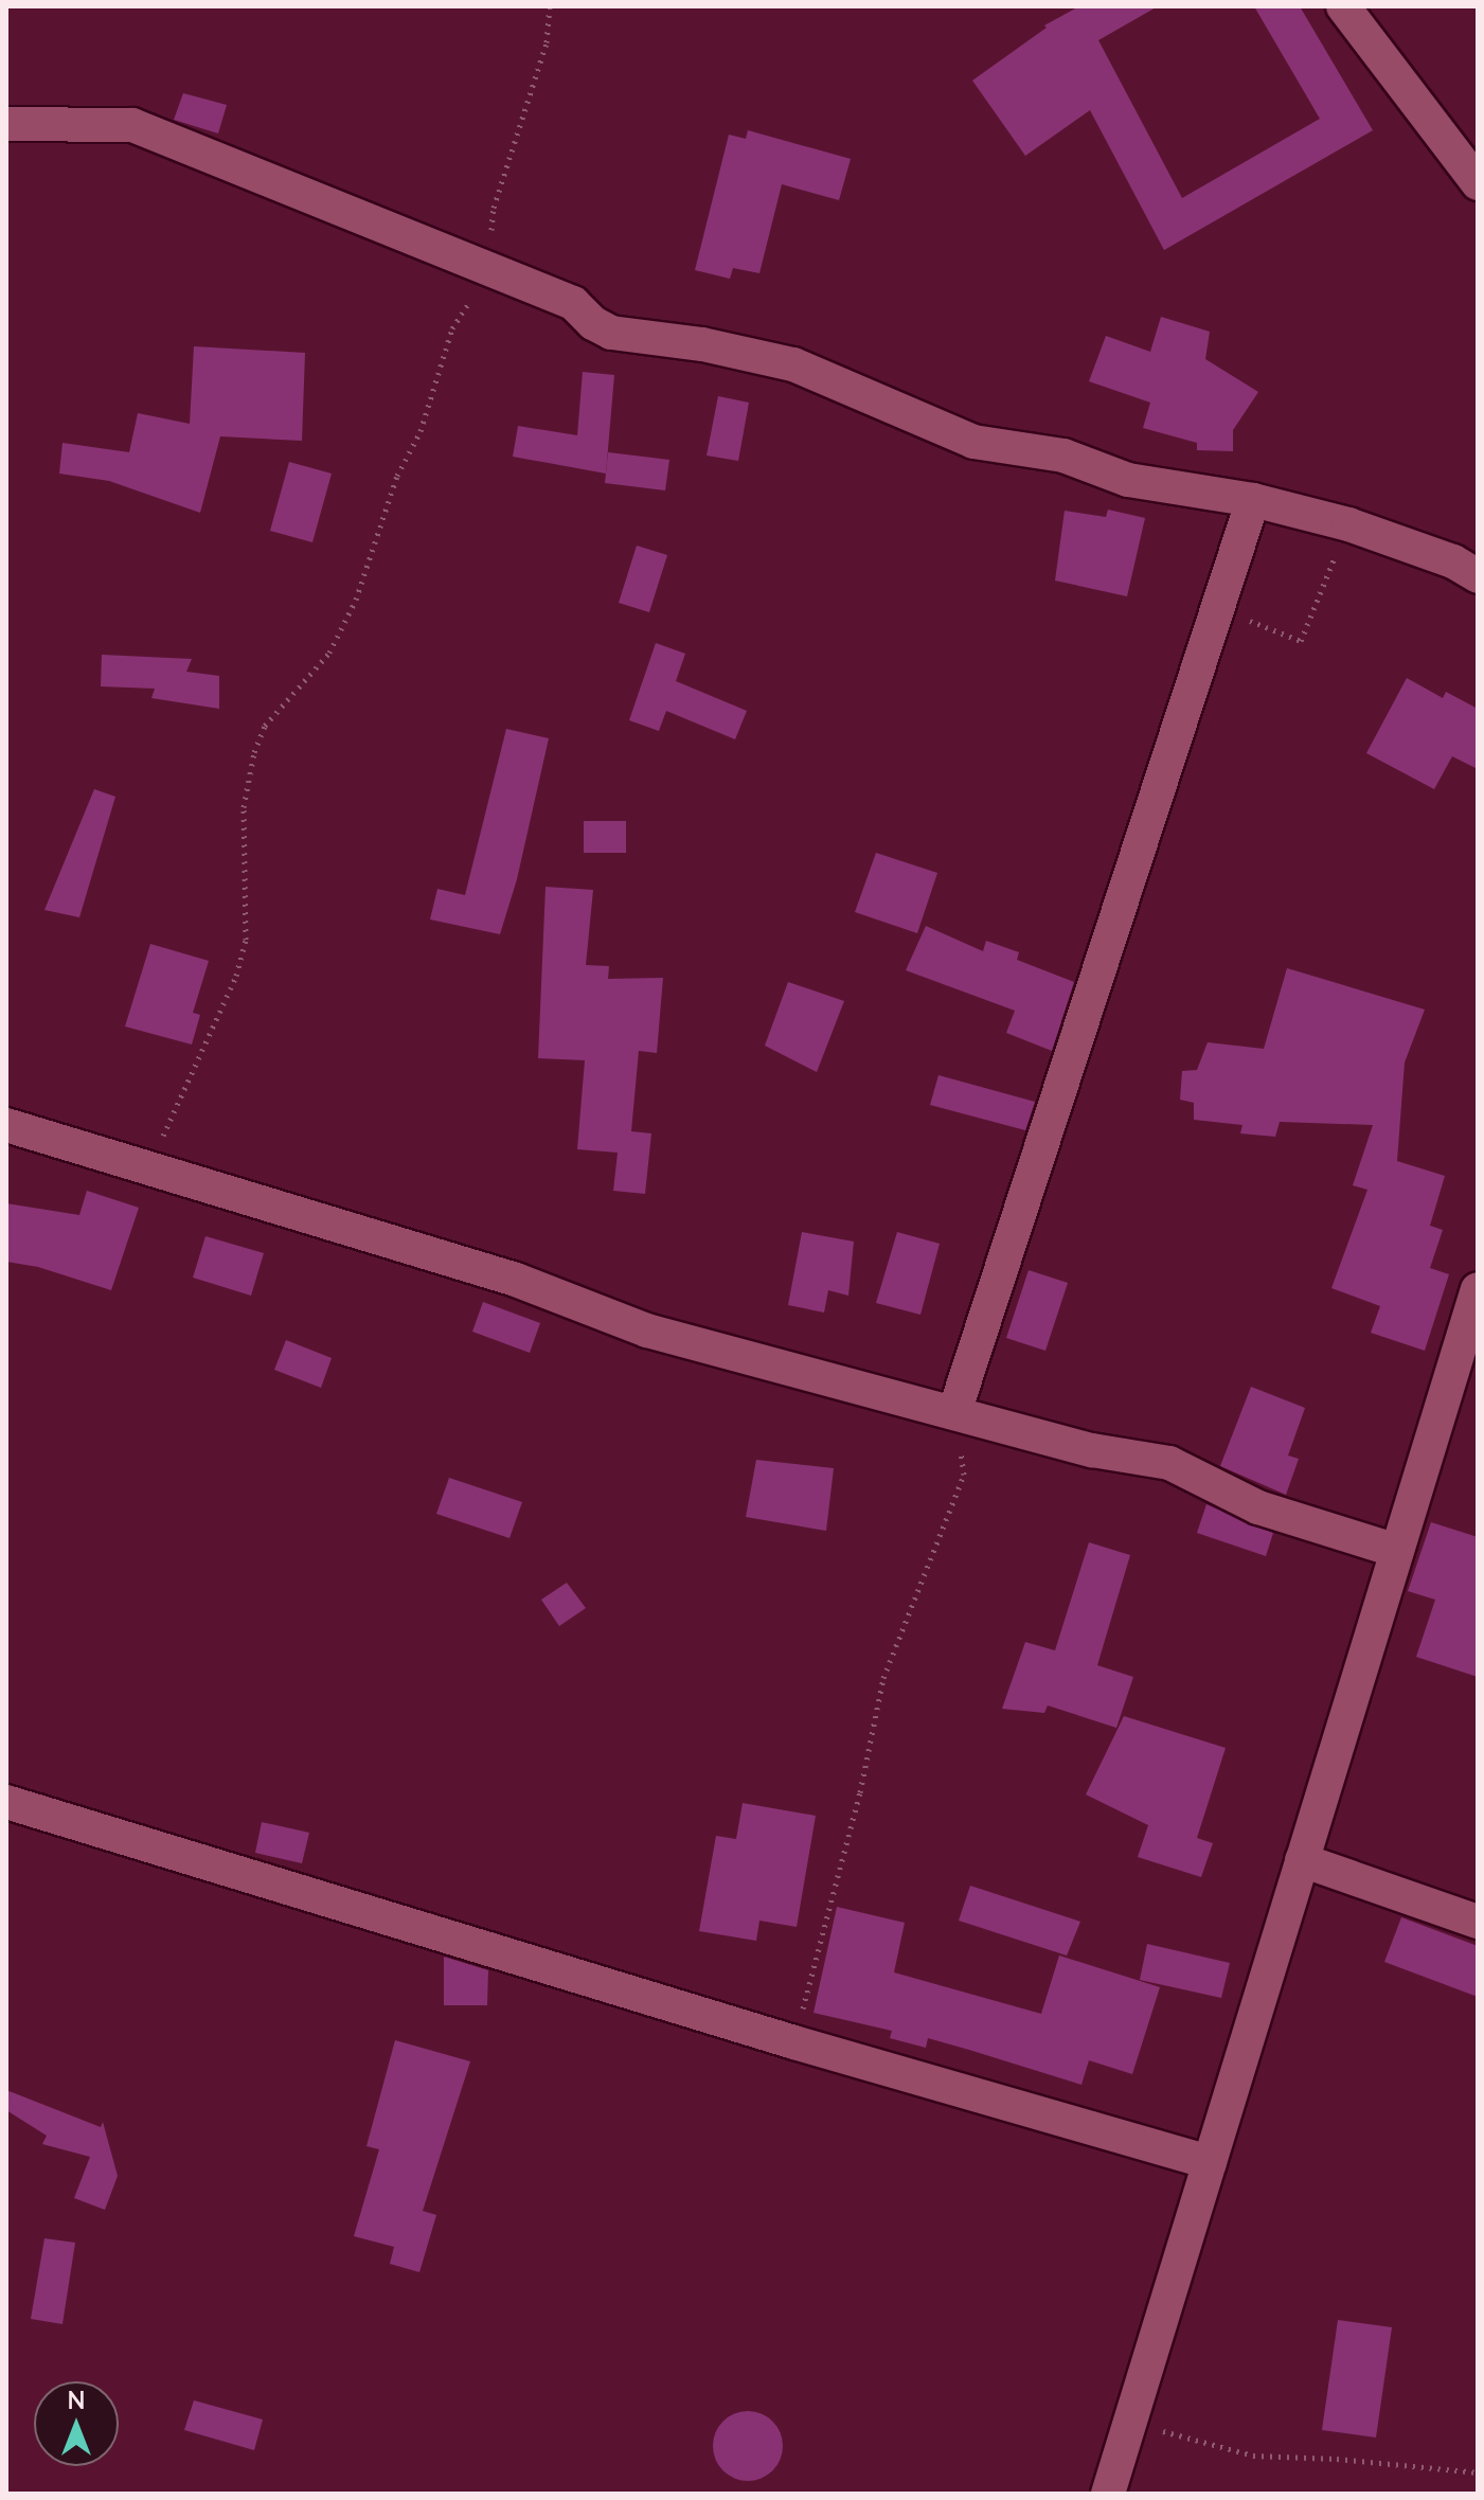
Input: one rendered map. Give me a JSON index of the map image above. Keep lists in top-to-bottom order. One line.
{"north":"top"}
